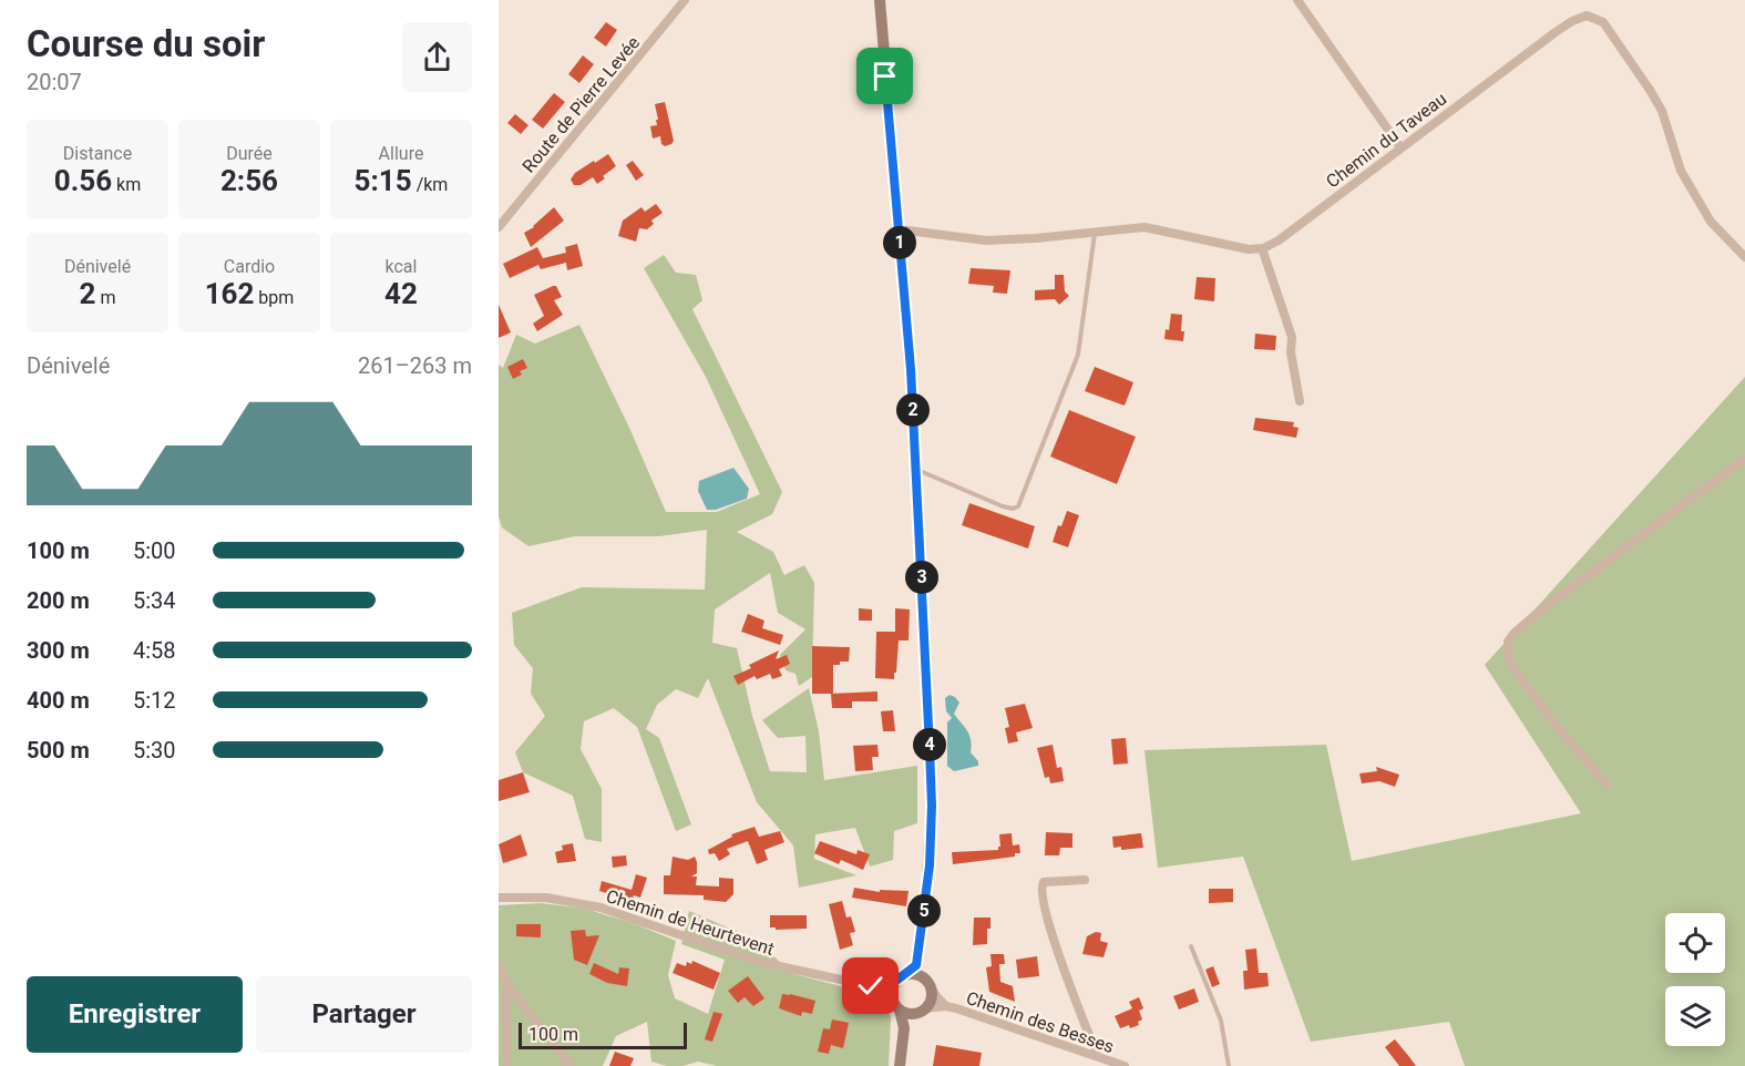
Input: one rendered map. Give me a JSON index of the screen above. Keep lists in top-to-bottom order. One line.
{"streets":{"street":["Route de Pierre Levée","Chemin du Taveau","Chemin de Heurtevent","Chemin des Besses"]},"crossings":[["Chemin de Heurtevent","Chemin des Besses"]],"scale_bar":"100 m","page":{"heading":["Course du soir","20:07"],"stats":[["Distance","0.56 km"],["Durée","2:56"],["Allure","5:15 /km"],["Dénivelé","2 m"],["Cardio","162 bpm"],["kcal","42"]],"pins":["1","2","3","4","5"],"chart":["Dénivelé","261–263 m"],"list":[{"name":"100 m","note":"5:00"},{"name":"200 m","note":"5:34"},{"name":"300 m","note":"4:58"},{"name":"400 m","note":"5:12"},{"name":"500 m","note":"5:30"}],"buttons":["Enregistrer","Partager"],"scale":"100 m"}}
